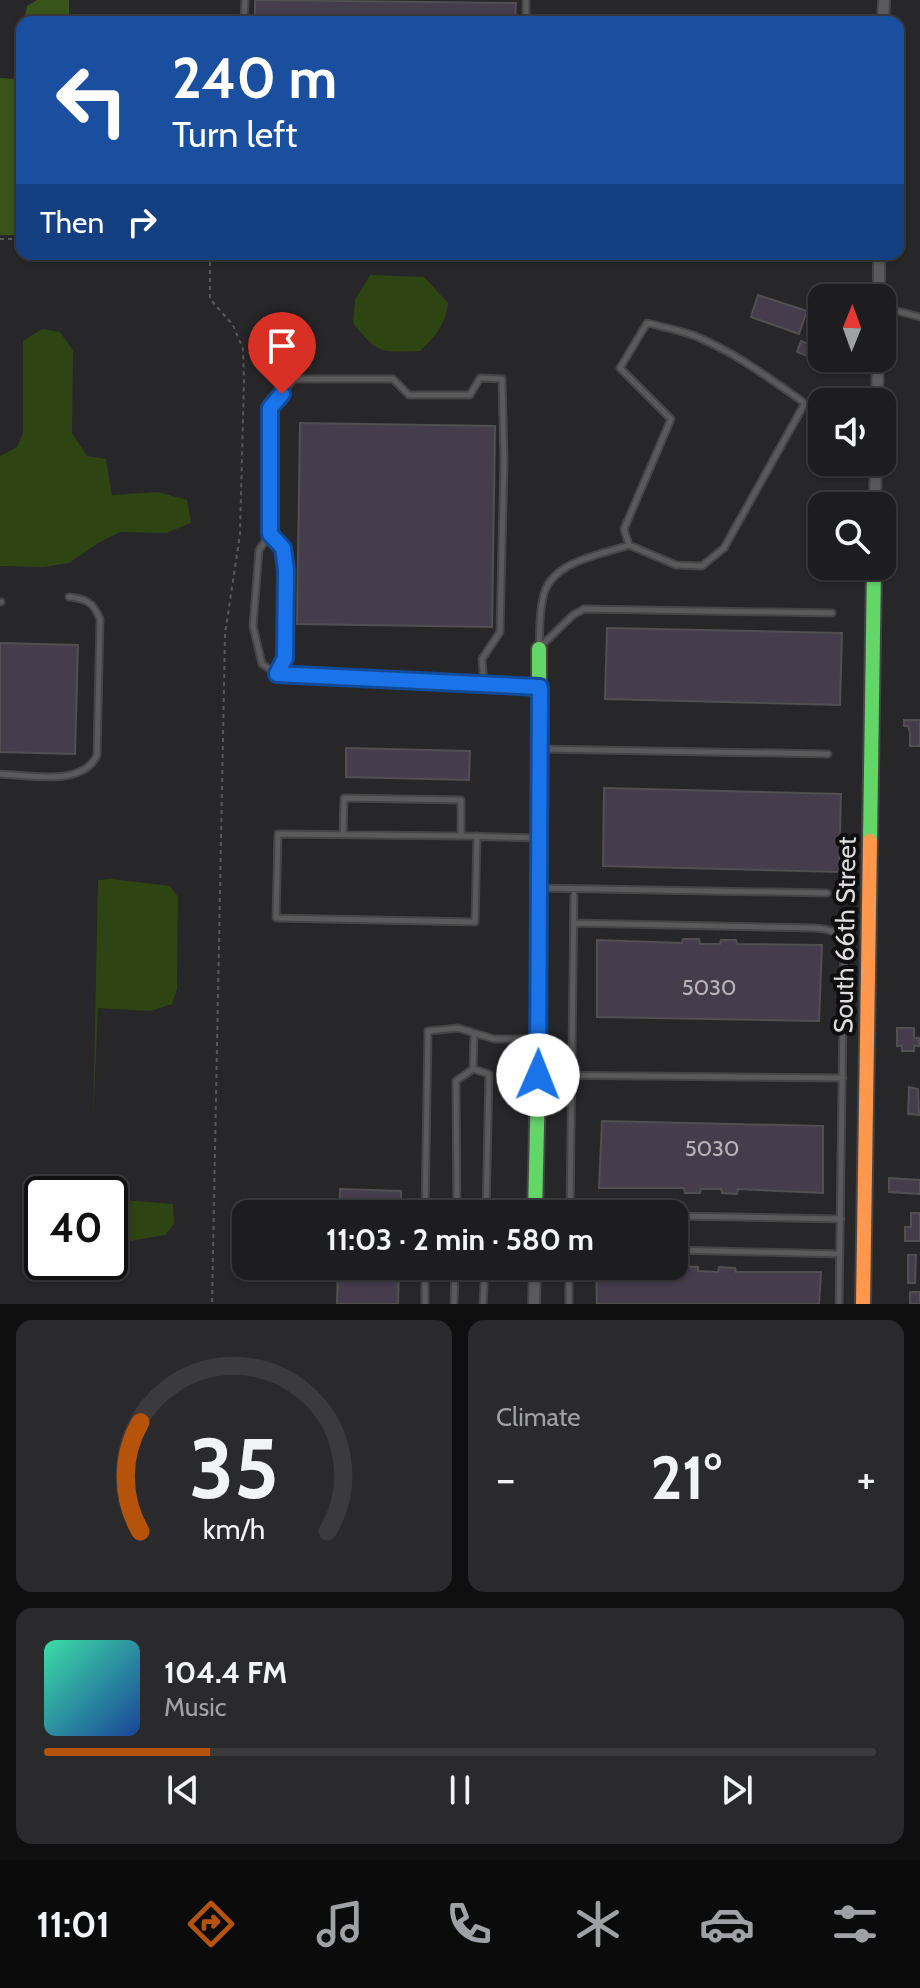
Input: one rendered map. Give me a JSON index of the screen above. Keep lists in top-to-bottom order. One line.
{"streets":{"street":["South 66th Street"]},"house_numbers":["5030","5030"],"north":"top","page":{"turn":["240 m","Turn left"],"then":"Then","limit":"40","trip":"11:03 · 2 min · 580 m","tile":"Climate","heat":["−","21°","+"],"song":["104.4 FM","Music"],"tabs":"11:01","gauge":["35","km/h"]}}
